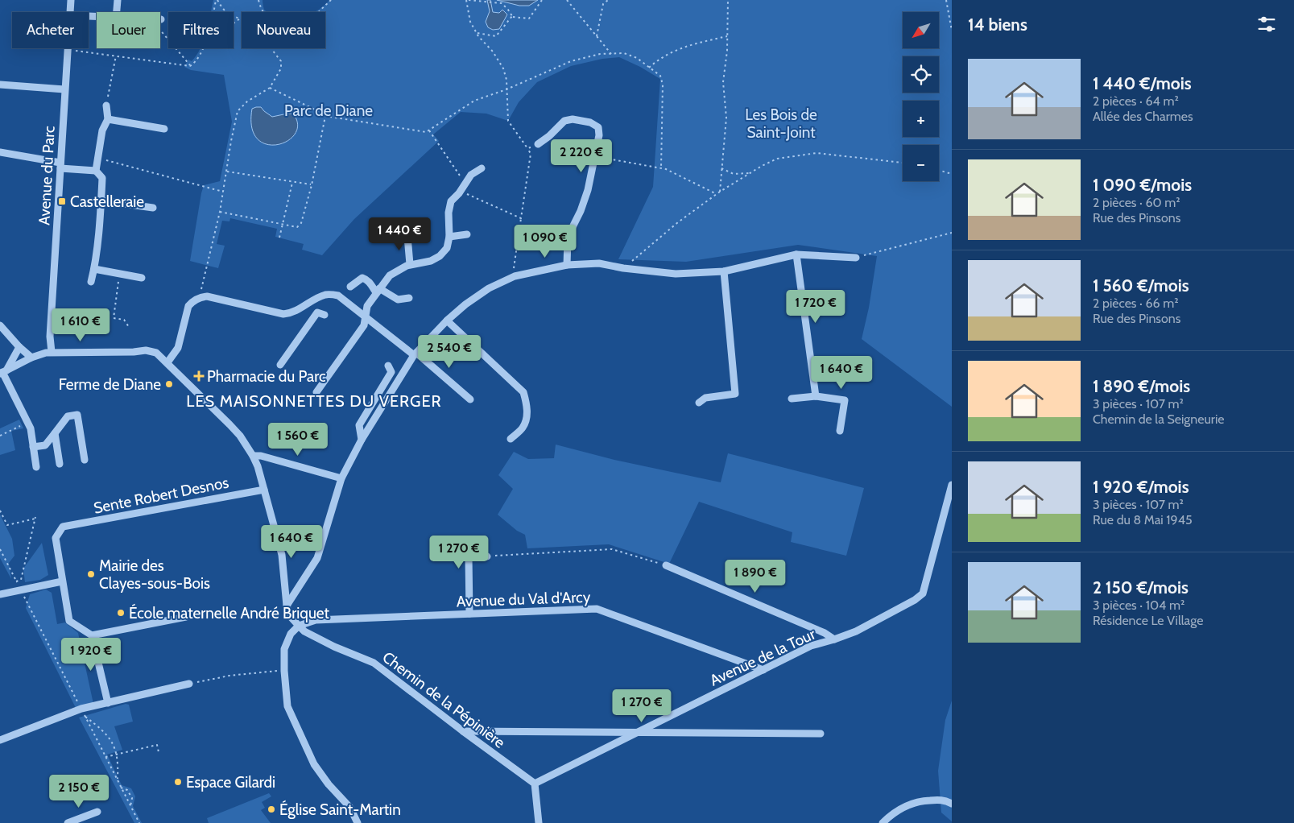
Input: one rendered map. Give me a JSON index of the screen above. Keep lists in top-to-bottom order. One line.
{"streets":{"street":["Avenue du Parc","Sente Robert Desnos","Avenue du Val d'Arcy","Avenue de la Tour","Chemin de la Pépinière"]},"crossings":[["Avenue du Val d'Arcy","Avenue de la Tour"],["Avenue du Val d'Arcy","Chemin de la Pépinière"],["Avenue de la Tour","Chemin de la Pépinière"]],"districts":["LES MAISONNETTES DU VERGER"],"parks":["Parc de Diane","Les Bois de Saint-Joint"],"places":{"transit":["Castelleraie"],"health":["Pharmacie du Parc"],"other":["Ferme de Diane","Mairie des Clayes-sous-Bois","École maternelle André Briquet","Espace Gilardi","Église Saint-Martin"]},"north":"bottom left","page":{"heading":"14 biens","map_buttons":["+","−"],"chip":["Acheter","Louer","Filtres","Nouveau"],"list":[{"name":"1 440 €/mois","note":"2 pièces · 64 m² · Allée des Charmes"},{"name":"1 090 €/mois","note":"2 pièces · 60 m² · Rue des Pinsons"},{"name":"1 560 €/mois","note":"2 pièces · 66 m² · Rue des Pinsons"},{"name":"1 890 €/mois","note":"3 pièces · 107 m² · Chemin de la Seigneurie"},{"name":"1 920 €/mois","note":"3 pièces · 107 m² · Rue du 8 Mai 1945"},{"name":"2 150 €/mois","note":"3 pièces · 104 m² · Résidence Le Village"}],"price":["2 220 €","1 440 €","1 090 €","1 720 €","1 610 €","2 540 €","1 640 €","1 560 €","1 640 €","1 270 €","1 890 €","1 920 €","1 270 €","2 150 €"]}}
